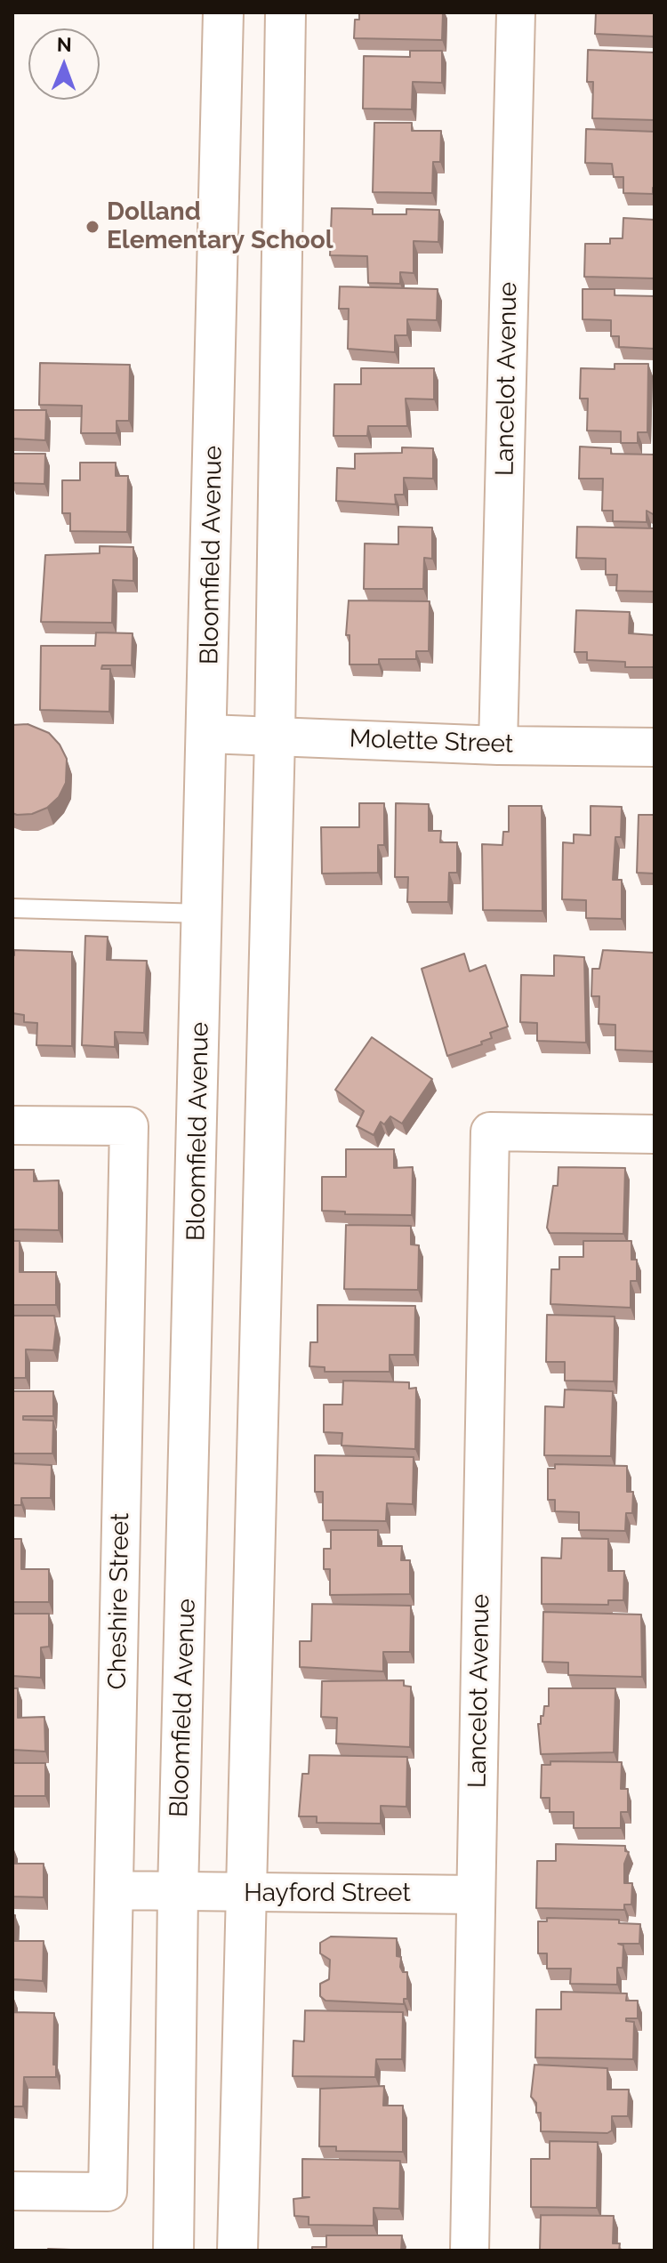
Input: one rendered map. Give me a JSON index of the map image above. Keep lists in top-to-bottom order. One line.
{"streets":{"main road":["Bloomfield Avenue"],"street":["Lancelot Avenue","Molette Street","Cheshire Street","Hayford Street"]},"crossings":[["Lancelot Avenue","Molette Street"],["Lancelot Avenue","Hayford Street"],["Bloomfield Avenue","Molette Street"],["Bloomfield Avenue","Hayford Street"],["Cheshire Street","Hayford Street"]],"places":["Dolland Elementary School"],"north":"top"}
